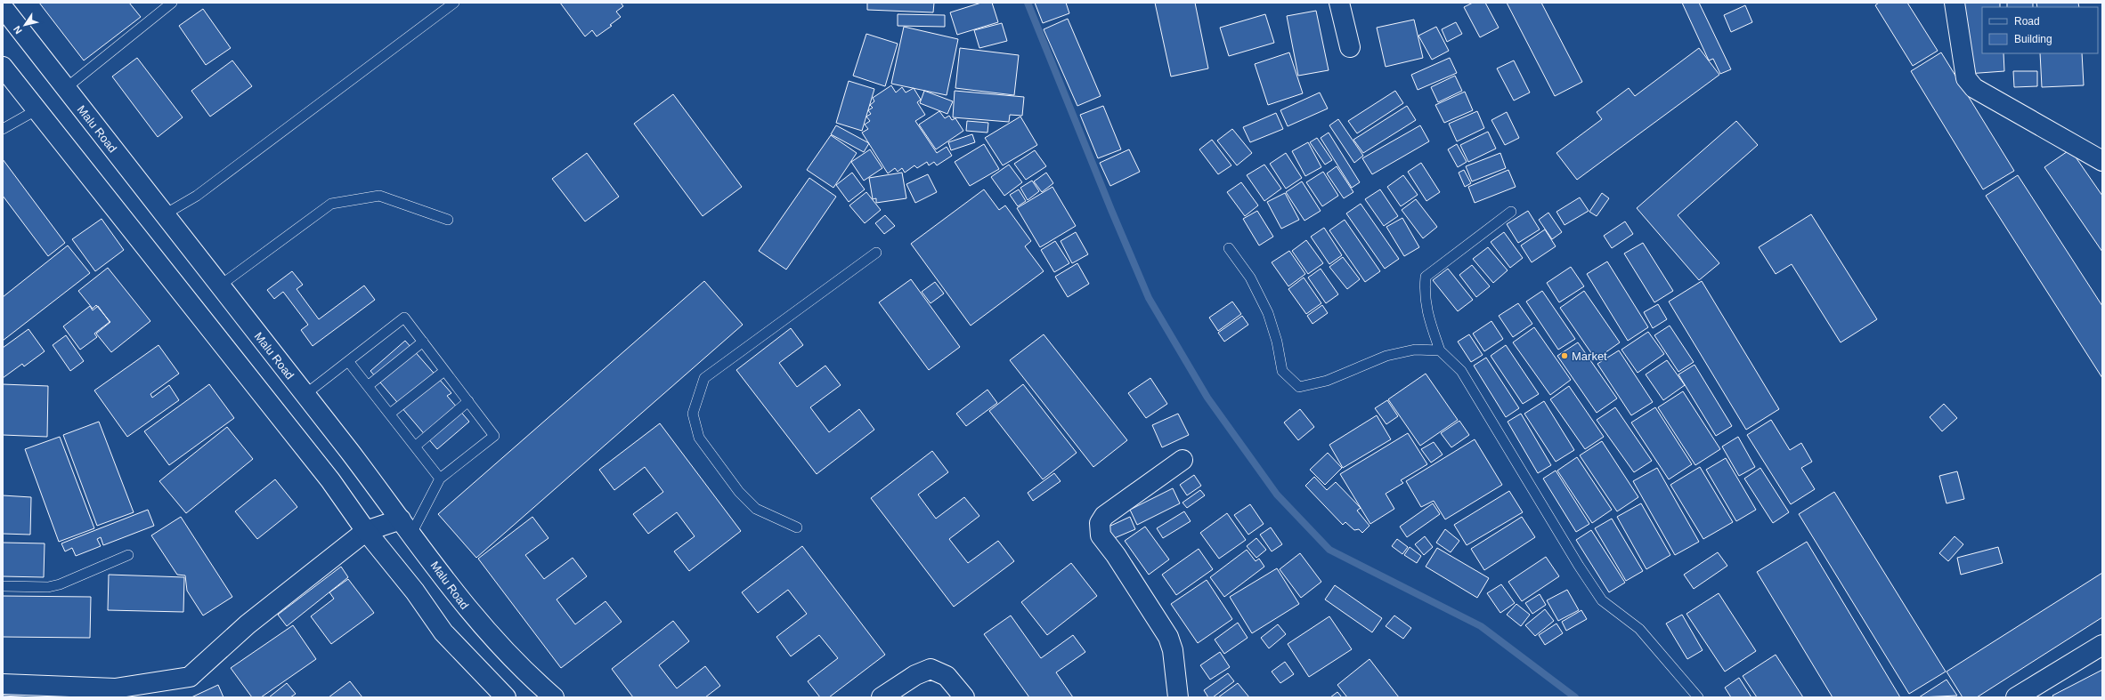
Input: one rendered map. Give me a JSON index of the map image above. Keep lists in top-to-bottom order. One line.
{"streets":{"main road":["Malu Road"]},"places":["Market"],"legend":["Road","Building"],"north":"bottom left"}
